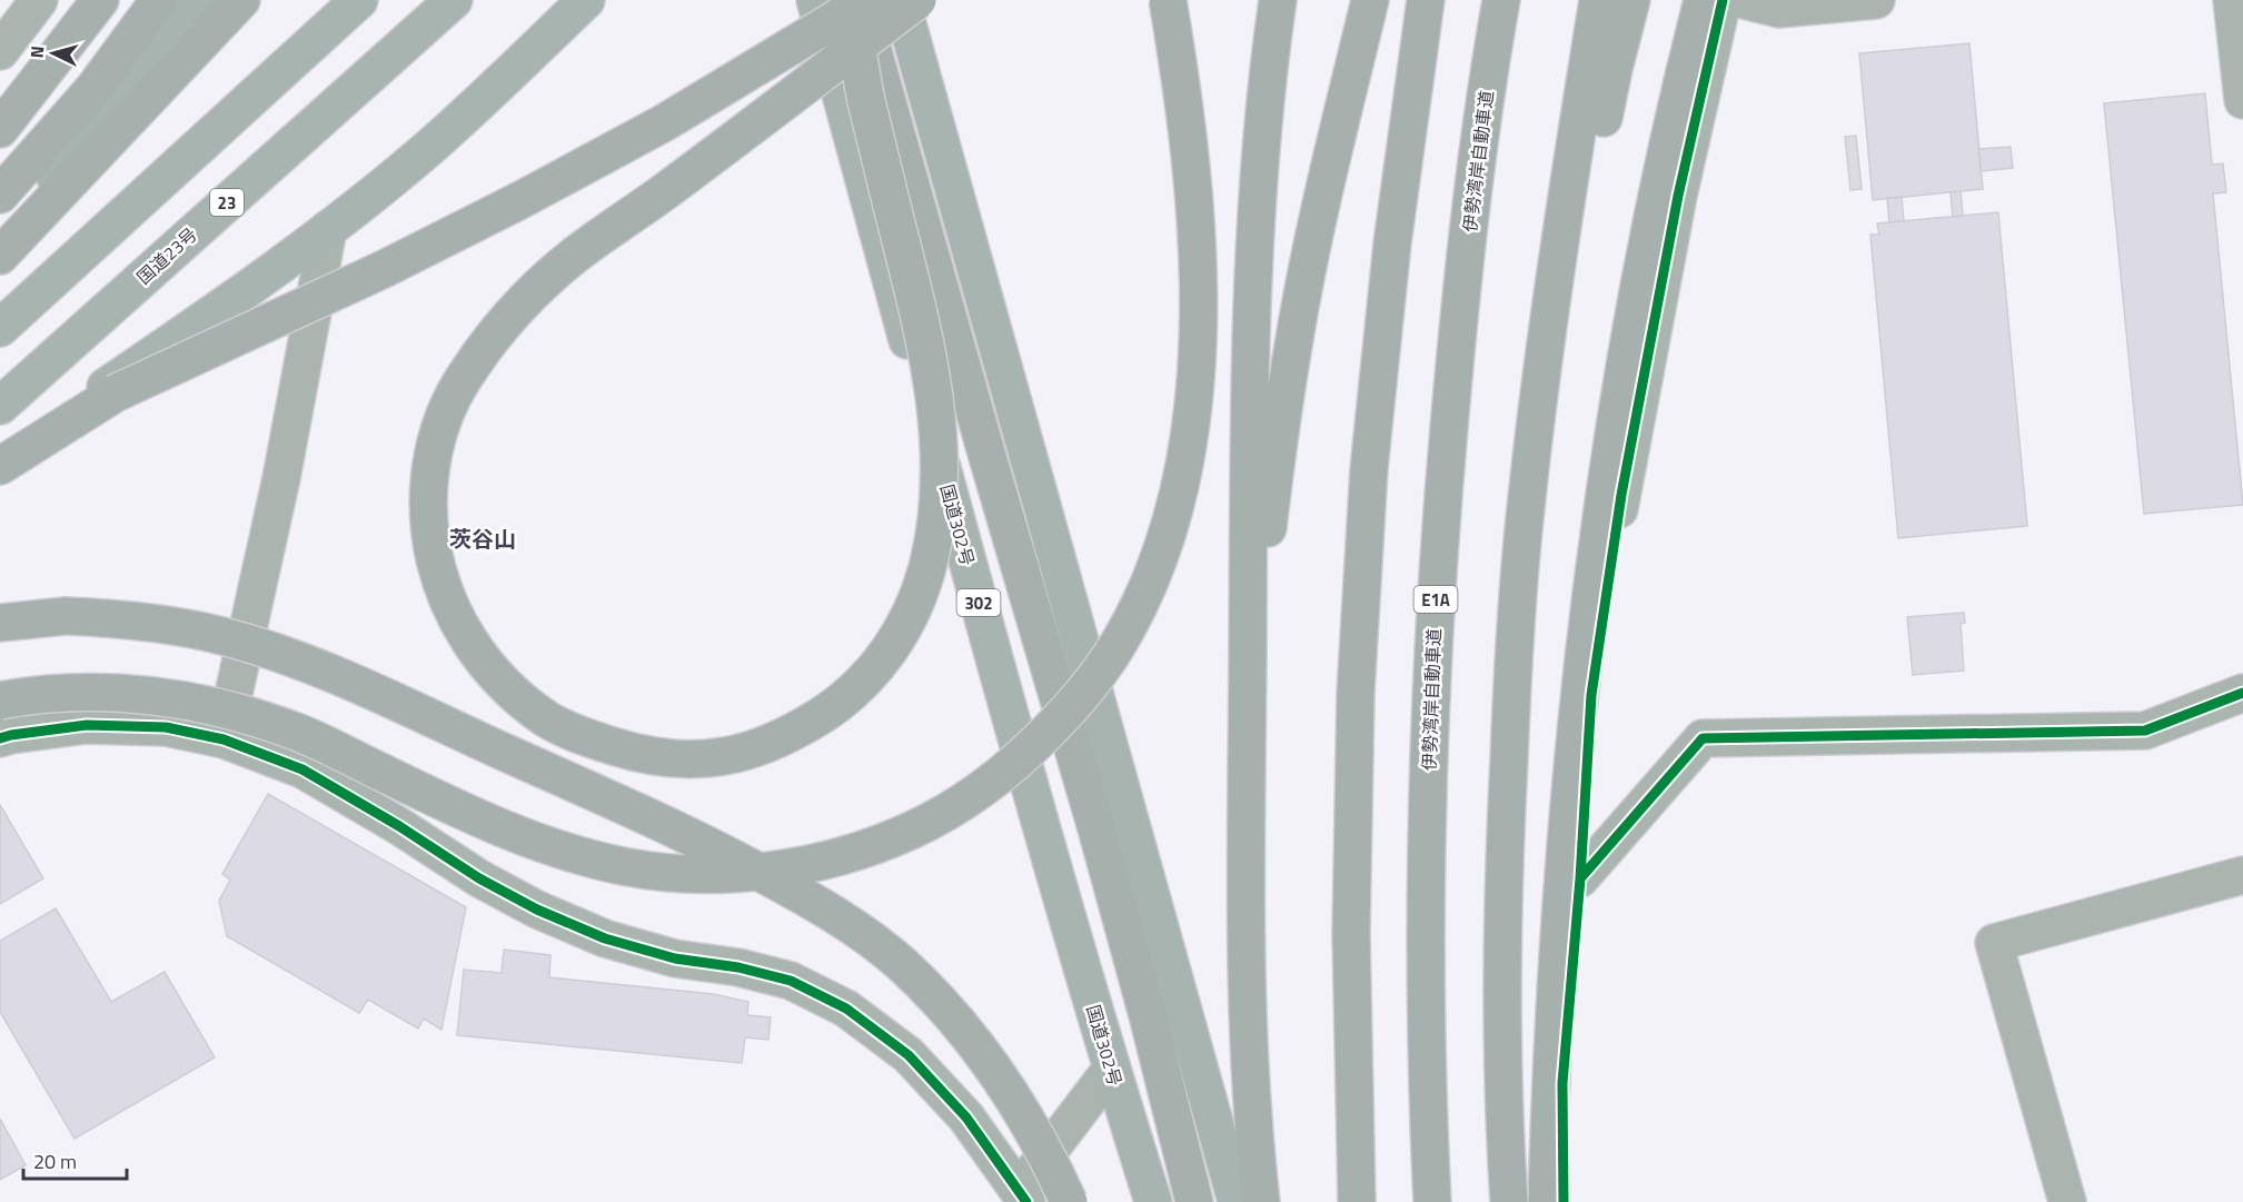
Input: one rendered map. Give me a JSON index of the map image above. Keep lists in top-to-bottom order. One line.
{"streets":{"highway":["伊勢湾岸自動車道","23","国道23号","国道302号","E1A","302"]},"districts":["茨谷山"],"scale_bar":"20 m","north":"left"}
